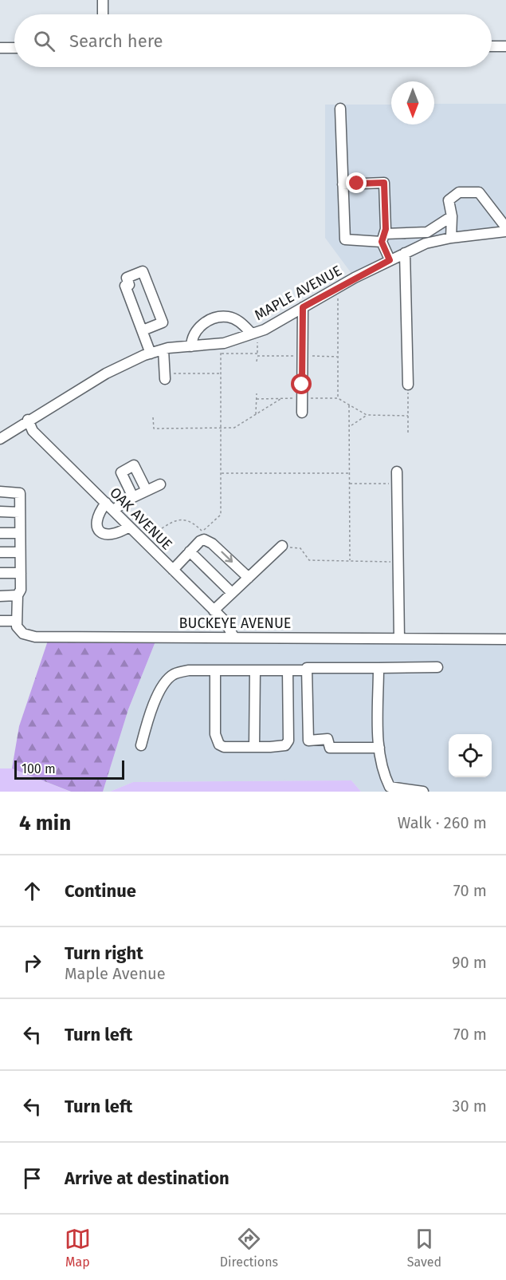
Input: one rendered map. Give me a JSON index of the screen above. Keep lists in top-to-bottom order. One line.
{"streets":{"street":["MAPLE AVENUE","OAK AVENUE","BUCKEYE AVENUE"]},"crossings":[["MAPLE AVENUE","OAK AVENUE"],["OAK AVENUE","BUCKEYE AVENUE"]],"scale_bar":"100 m","north":"bottom","page":{"search":"Search here","scale":"100 m","heading":["4 min","Walk · 260 m"],"list":[["Continue","70 m"],["Turn right","Maple Avenue","90 m"],["Turn left","70 m"],["Turn left","30 m"],"Arrive at destination"],"nav":["Map","Directions","Saved"]}}
